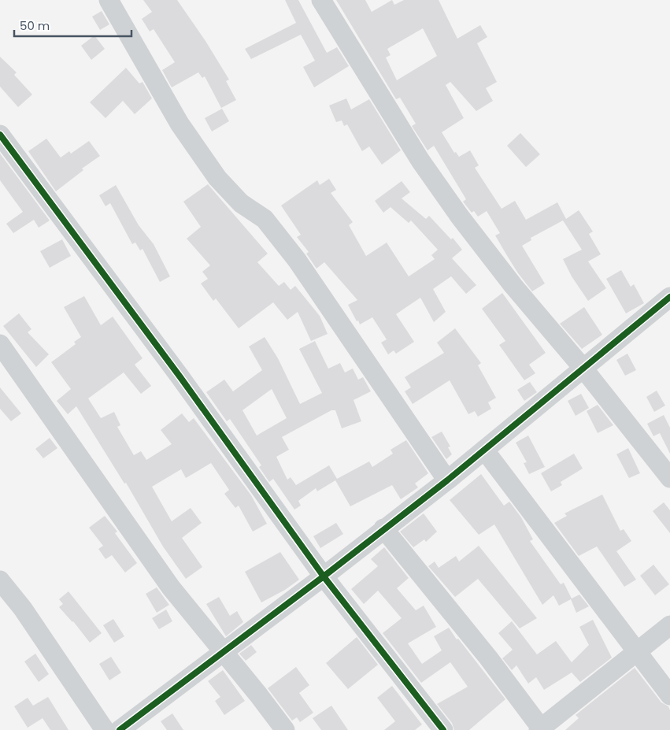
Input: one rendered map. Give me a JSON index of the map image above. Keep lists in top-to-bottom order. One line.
{"scale_bar":"50 m"}
